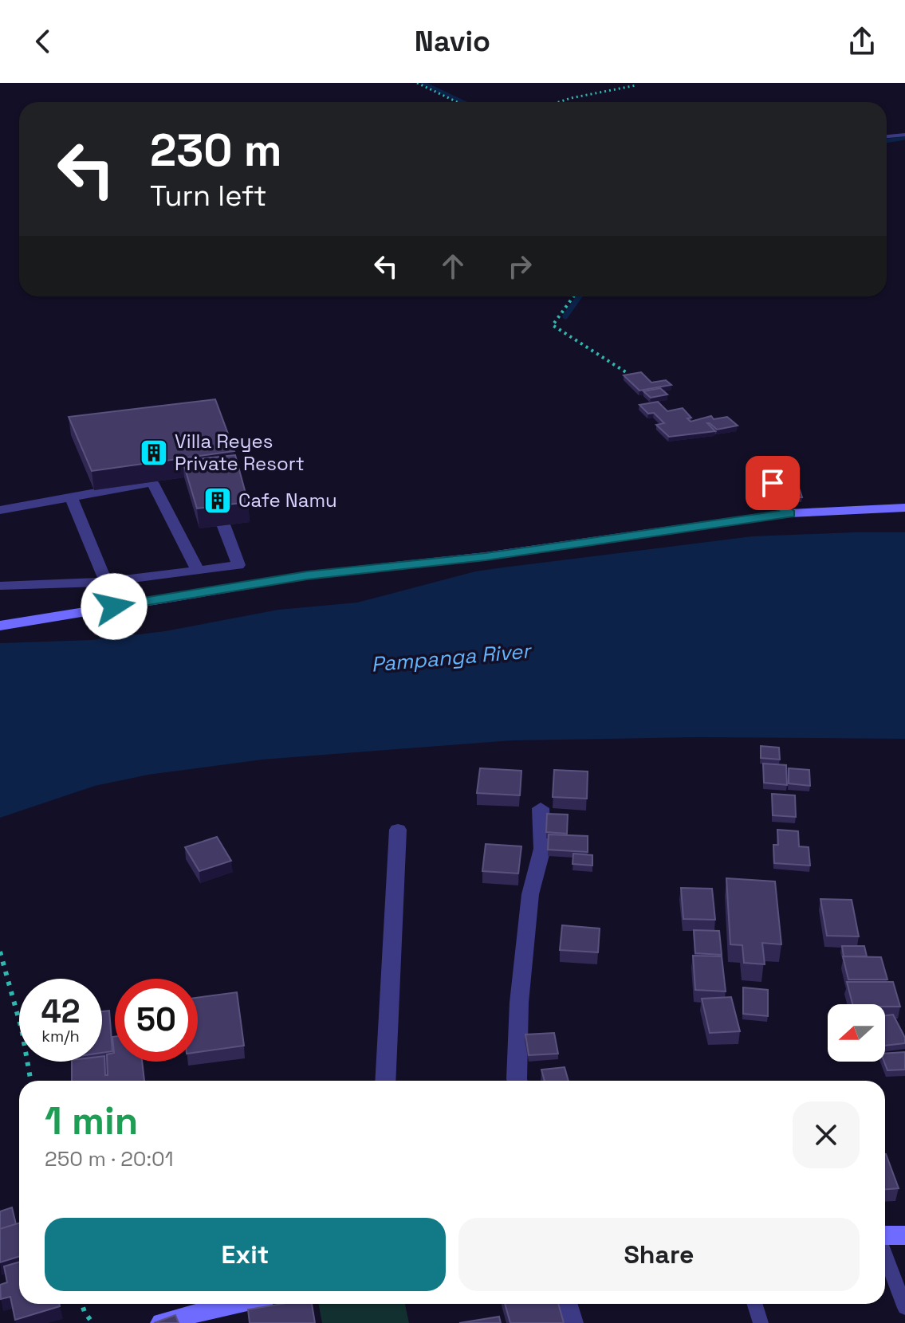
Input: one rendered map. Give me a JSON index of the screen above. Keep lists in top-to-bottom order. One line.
{"water":["Pampanga River"],"places":{"building":["Villa Reyes Private Resort","Cafe Namu"]},"north":"left","page":{"header":"Navio","turn":["230 m","Turn left"],"speed":"42 km/h","limit":"50","heading":["1 min","250 m · 20:01"],"buttons":["Exit","Share"]}}
